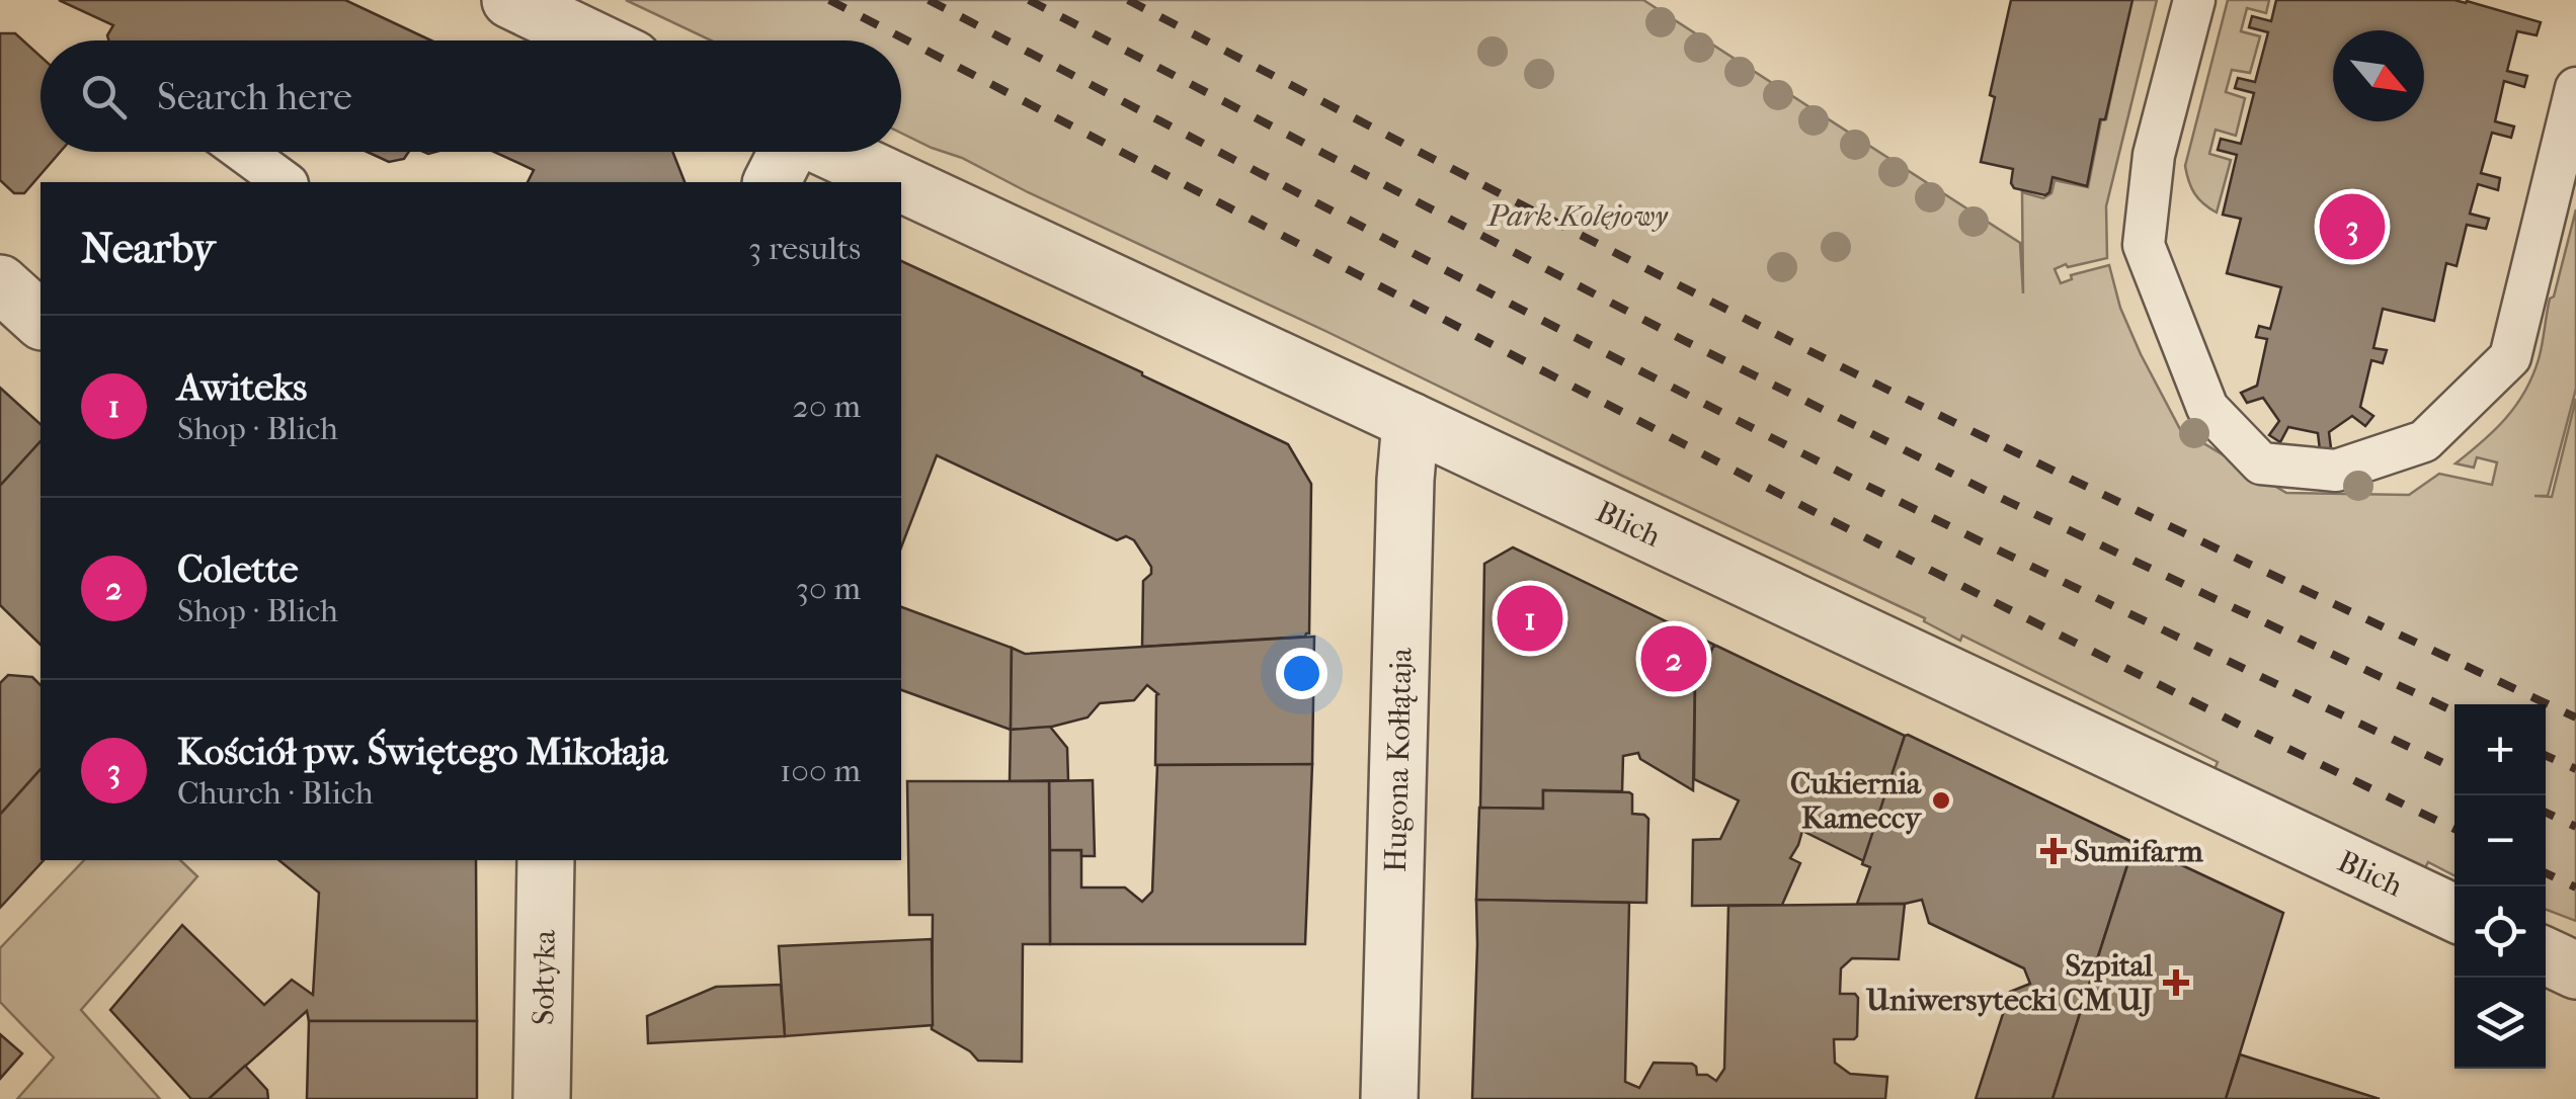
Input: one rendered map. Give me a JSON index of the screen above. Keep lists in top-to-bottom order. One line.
{"streets":{"street":["Blich","Hugona Kołłątaja","Sołtyka"]},"crossings":[["Blich","Hugona Kołłątaja"]],"parks":["Park Kolejowy"],"places":{"other":["Cukiernia Kameccy"],"health":["Sumifarm","Szpital Uniwersytecki CM UJ"]},"north":"bottom right","page":{"search":"Search here","heading":["Nearby","3 results"],"pins":["3","1","2"],"list":[{"mark":"1","name":"Awiteks","note":"Shop · Blich","value":"20 m"},{"mark":"2","name":"Colette","note":"Shop · Blich","value":"30 m"},{"mark":"3","name":"Kościół pw. Świętego Mikołaja","note":"Church · Blich","value":"100 m"}],"map_buttons":["+","−"]}}
